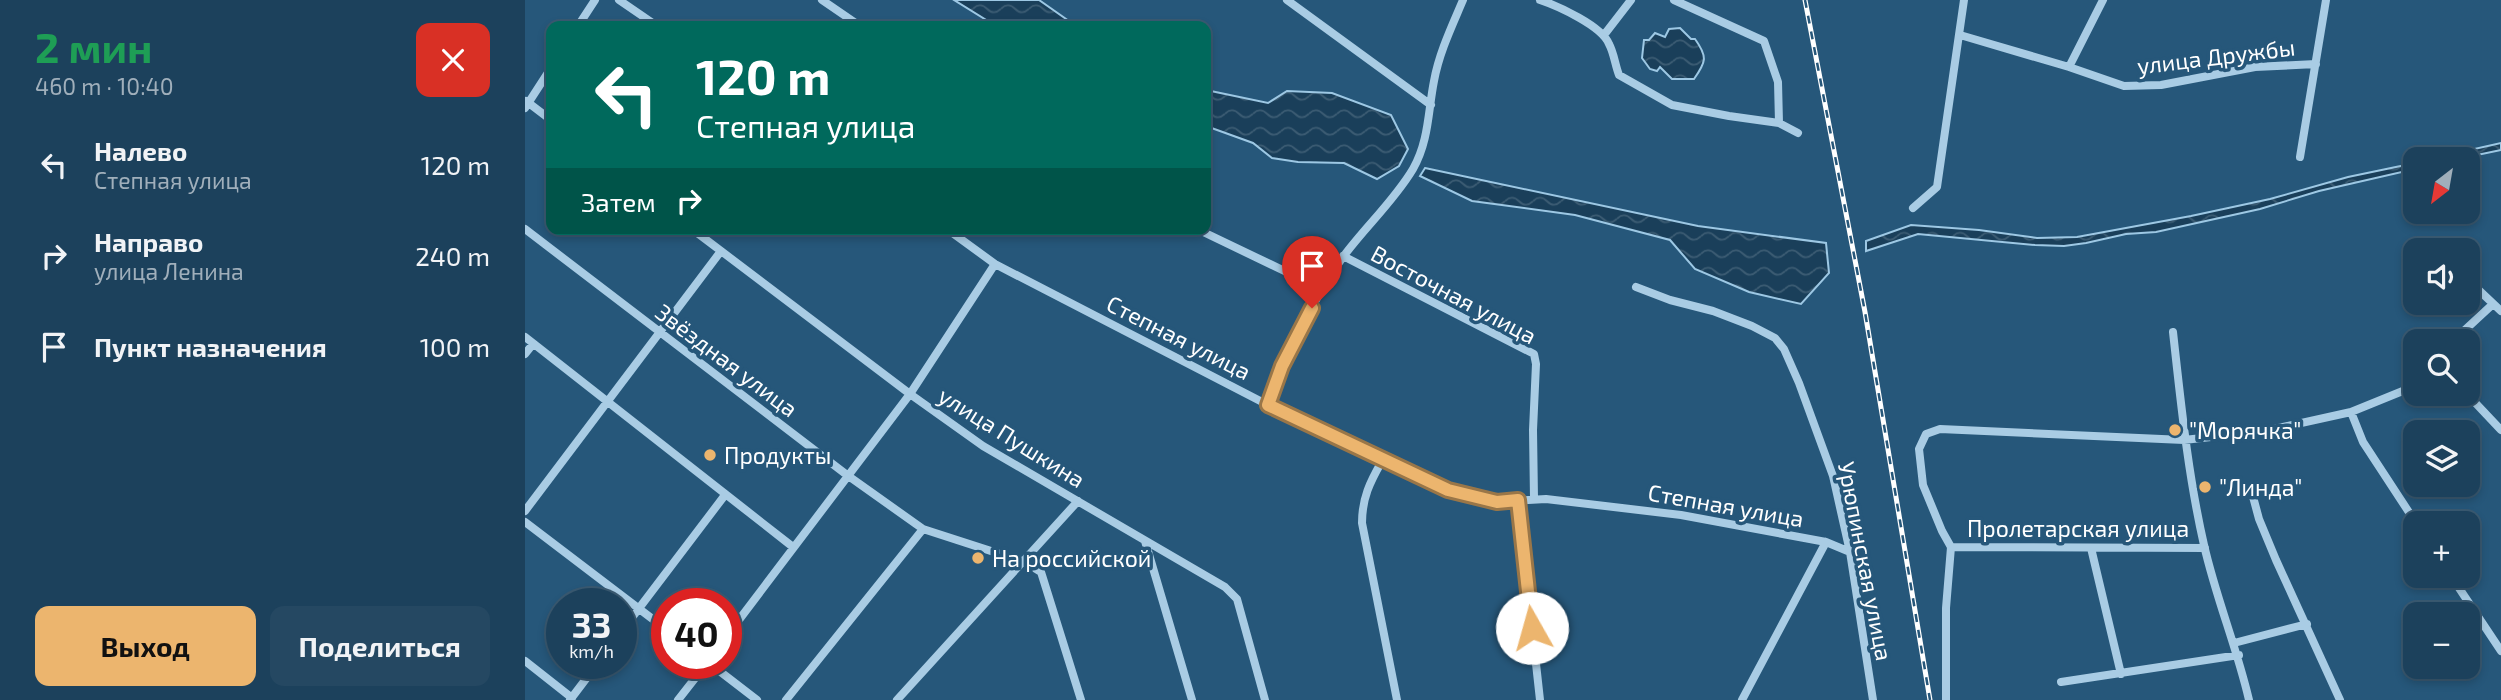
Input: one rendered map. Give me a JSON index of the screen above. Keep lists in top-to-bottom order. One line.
{"streets":{"street":["улица Дружбы","Восточная улица","Степная улица","Звёздная улица","улица Пушкина","Пролетарская улица","Урюпинская улица"]},"crossings":[["Восточная улица","Степная улица"],["Степная улица","Урюпинская улица"]],"places":["\"Морячка\"","Продукты","\"Линда\"","На российской"],"north":"bottom left","page":{"heading":["2 мин","460 m · 10:40"],"turn":["120 m","Степная улица"],"list":[{"name":"Налево","note":"Степная улица","value":"120 m"},{"name":"Направо","note":"улица Ленина","value":"240 m"},{"name":"Пункт назначения","value":"100 m"}],"map_buttons":["+","−"],"then":"Затем","speed":"33 km/h","limit":"40","buttons":["Выход","Поделиться"]}}
